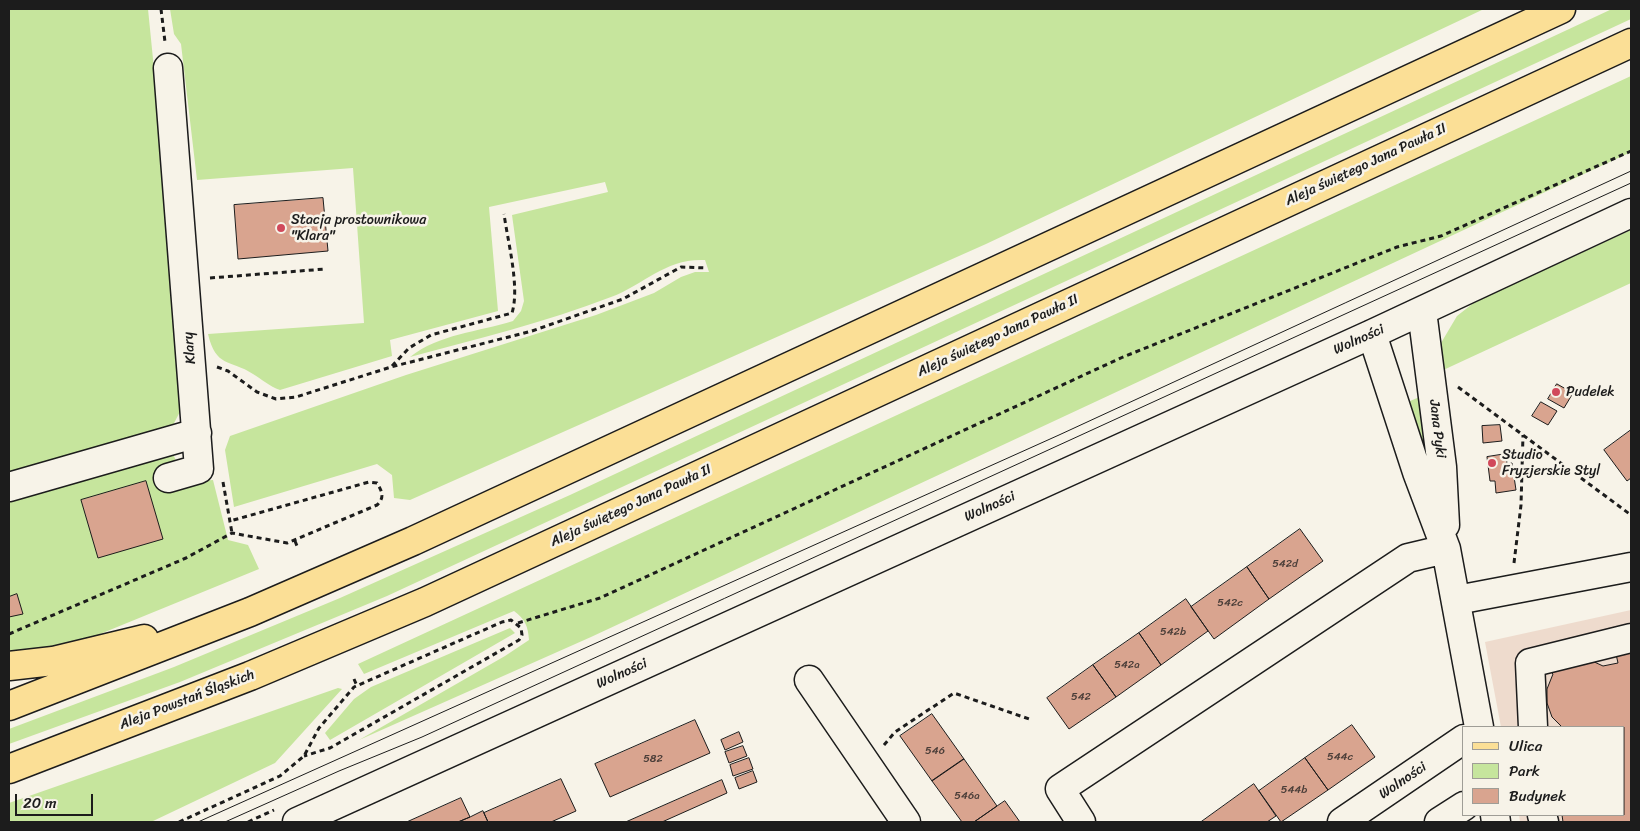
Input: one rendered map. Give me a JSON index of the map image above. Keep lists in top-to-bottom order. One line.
{"streets":{"main road":["Aleja świętego Jana Pawła II","Aleja Powstań Śląskich"],"street":["Wolności","Klary","Jana Pyki"]},"crossings":[["Aleja świętego Jana Pawła II","Aleja Powstań Śląskich"],["Wolności","Jana Pyki"]],"places":["Stacja prostownikowa \"Klara\"","Pudelek","Studio Fryzjerskie Styl"],"house_numbers":["542d","542c","542b","542a","542","546","544c","582","544b","546a"],"legend":["Ulica","Park","Budynek"],"scale_bar":"20 m"}
